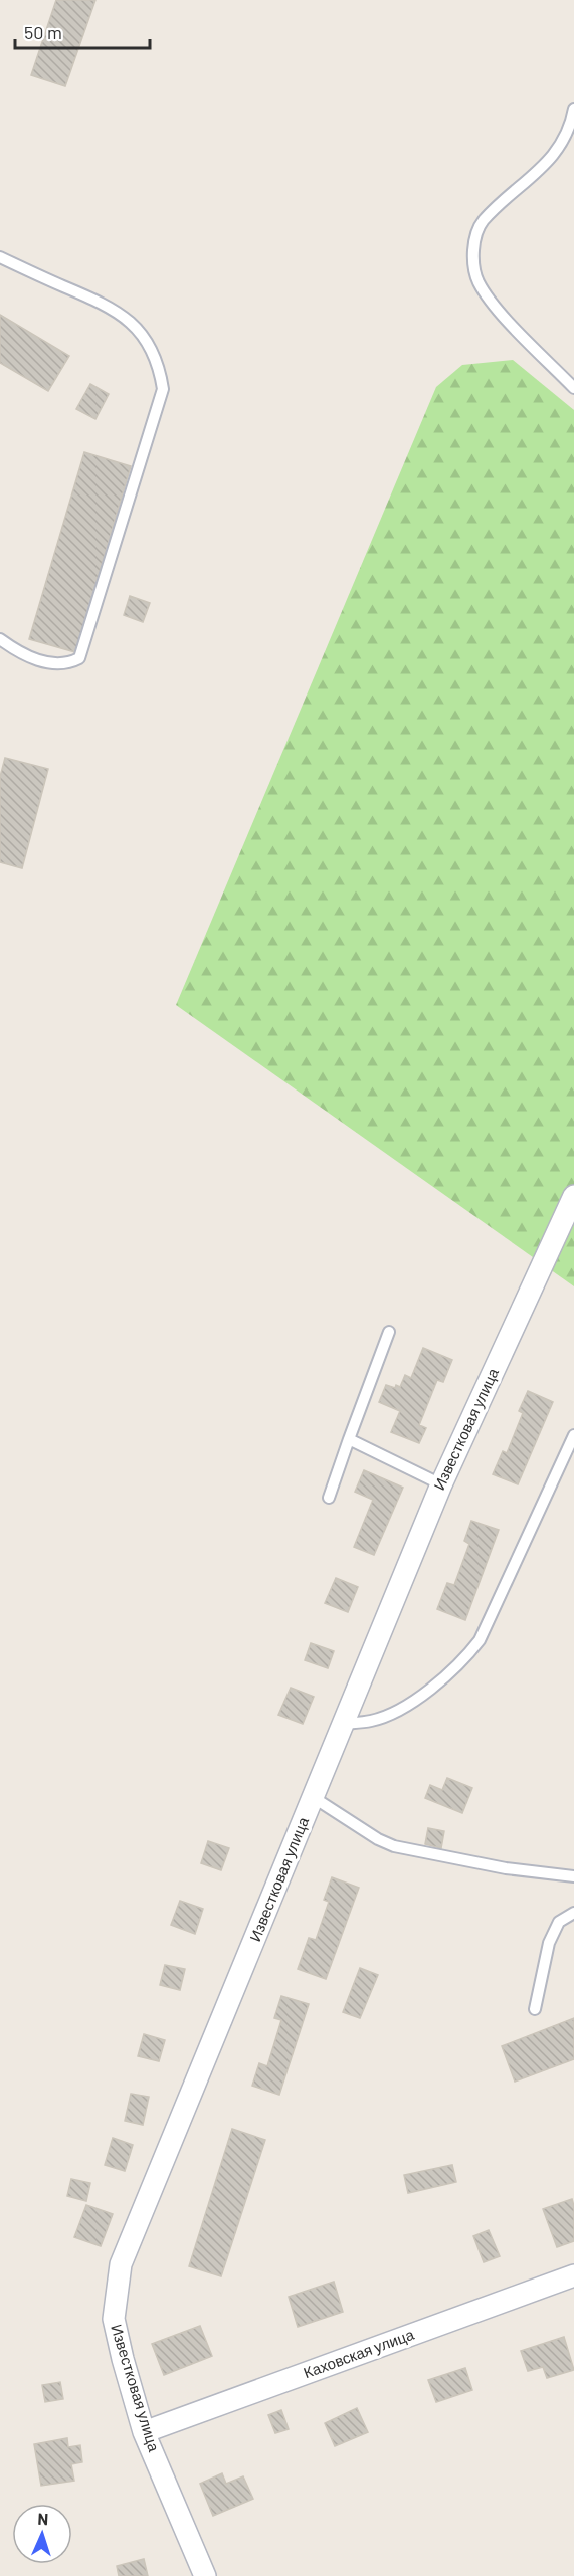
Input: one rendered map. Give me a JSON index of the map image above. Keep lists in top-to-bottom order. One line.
{"streets":{"street":["Известковая улица","Каховская улица"]},"crossings":[["Известковая улица","Каховская улица"]],"scale_bar":"50 m","north":"top"}
